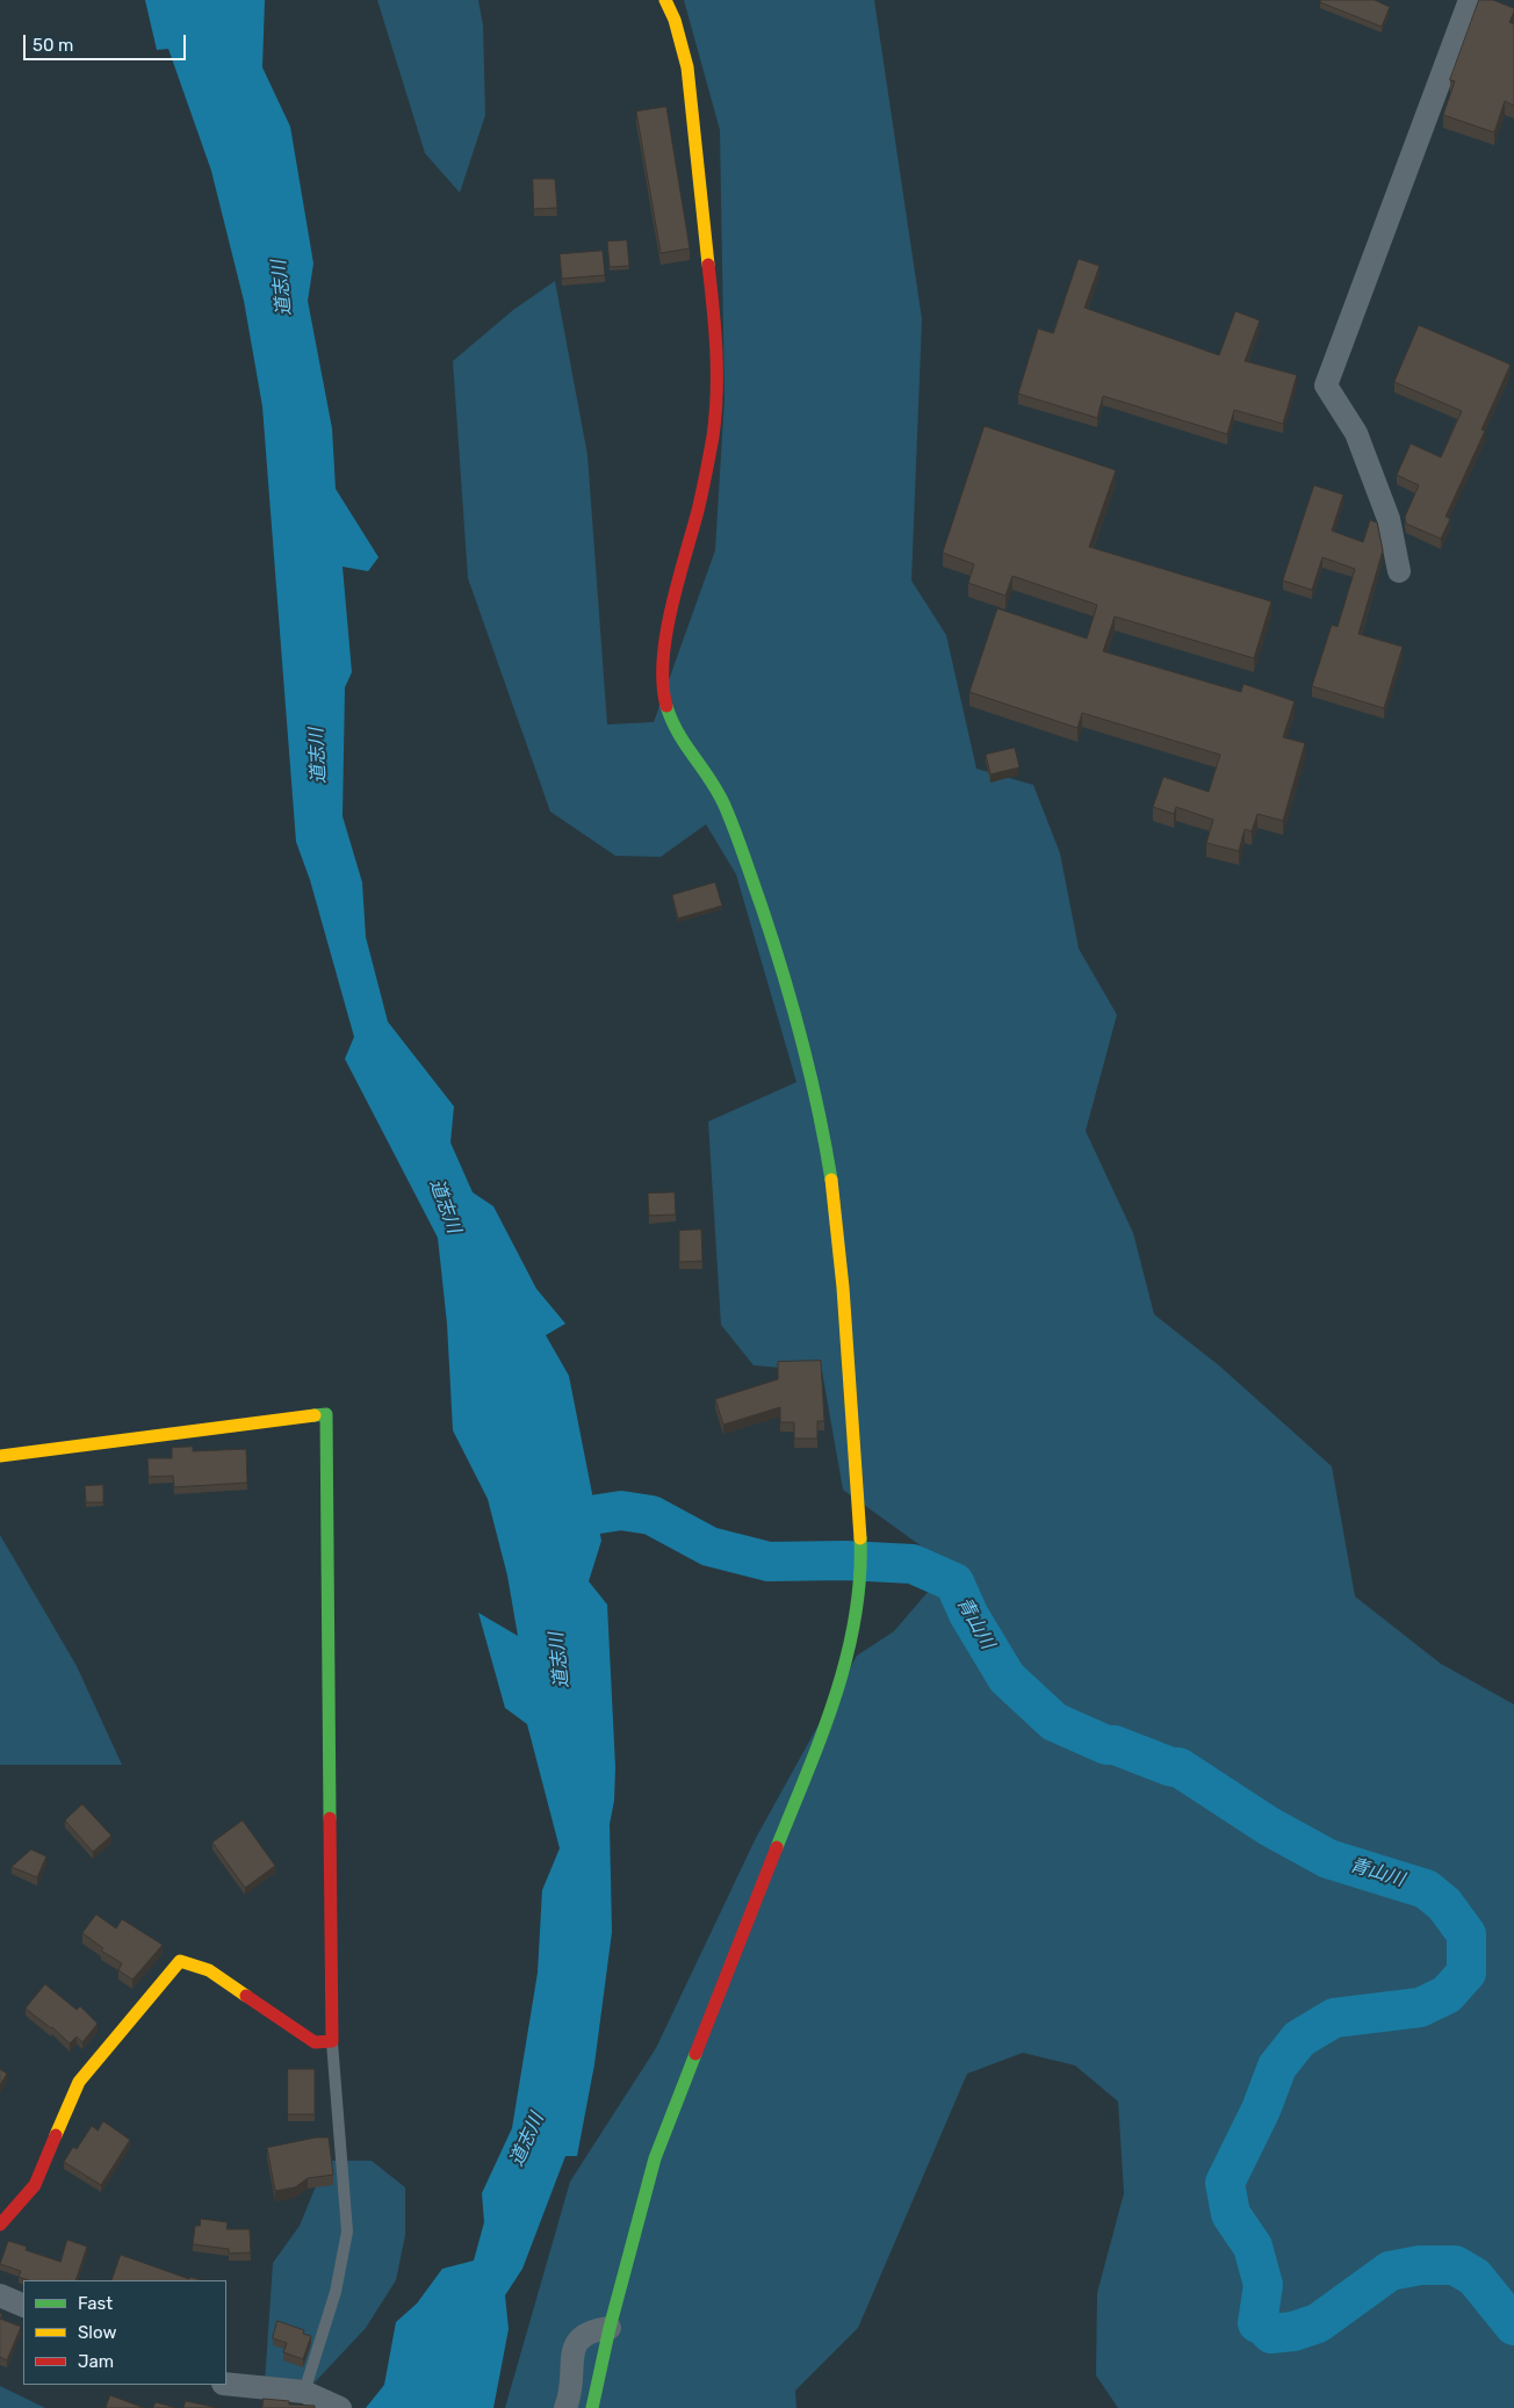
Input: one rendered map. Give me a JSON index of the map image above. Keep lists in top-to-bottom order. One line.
{"water":["道志川","青山川"],"legend":["Fast","Slow","Jam"],"scale_bar":"50 m"}
